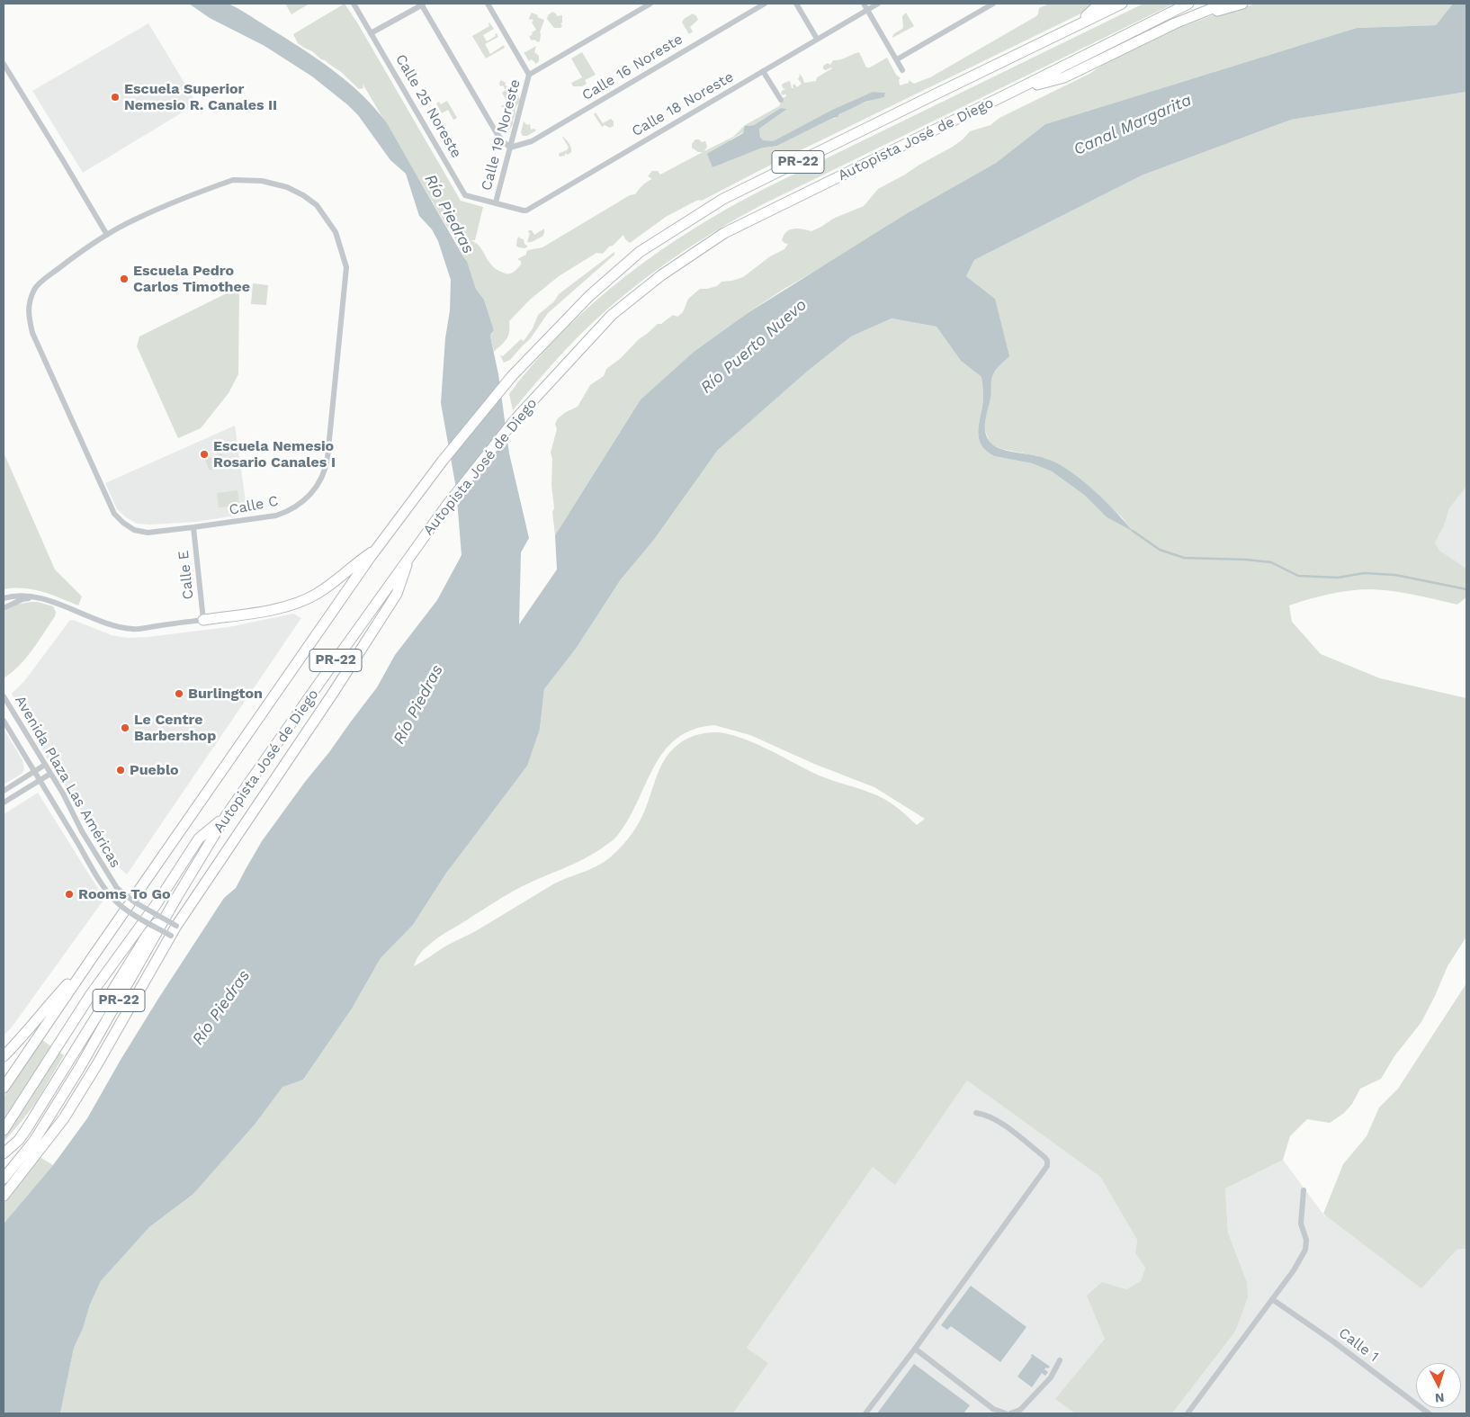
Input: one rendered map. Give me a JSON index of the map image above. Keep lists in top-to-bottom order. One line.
{"streets":{"highway":["Autopista José de Diego","PR-22"],"street":["Calle 16 Noreste","Calle 18 Noreste","Calle 25 Noreste","Calle 19 Noreste","Calle C","Calle E","Avenida Plaza Las Américas","Calle 1"]},"crossings":[["Calle 16 Noreste","Calle 19 Noreste"],["Calle 18 Noreste","Calle 25 Noreste"],["Calle 18 Noreste","Calle 19 Noreste"],["Calle 25 Noreste","Calle 19 Noreste"],["Calle C","Calle E"]],"water":["Canal Margarita","Río Piedras","Río Puerto Nuevo"],"places":["Escuela Superior Nemesio R. Canales II","Escuela Pedro Carlos Timothee","Escuela Nemesio Rosario Canales I","Burlington","Le Centre Barbershop","Pueblo","Rooms To Go"],"north":"bottom"}
